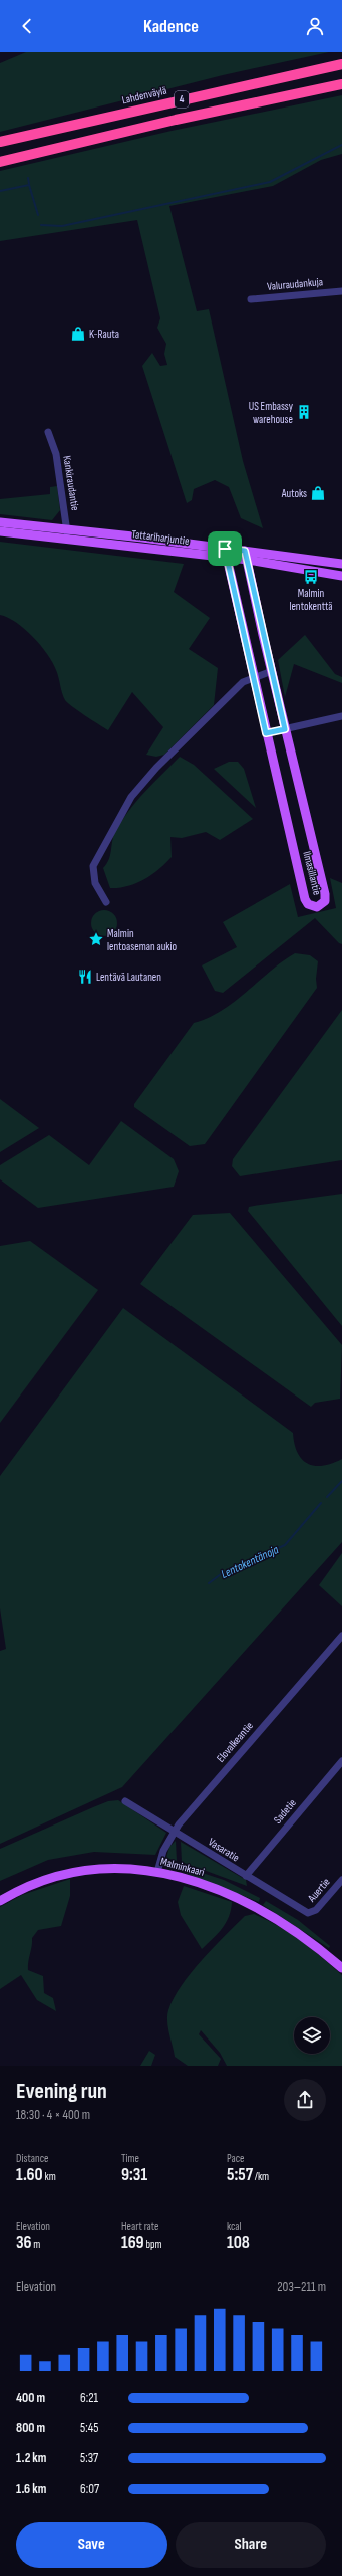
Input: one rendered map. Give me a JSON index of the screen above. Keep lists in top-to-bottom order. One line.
{"streets":{"highway":["Lahdenväylä","4"],"main road":["Tattariharjuntie","Ilmasillantie","Malminkaari"],"street":["Valuraudankuja","Kankiraudantie","Elovalkeantie","Sadetie","Vasaratie","Auertie"]},"crossings":[["Kankiraudantie","Tattariharjuntie"],["Tattariharjuntie","Ilmasillantie"],["Elovalkeantie","Vasaratie"],["Elovalkeantie","Malminkaari"],["Sadetie","Vasaratie"],["Vasaratie","Auertie"]],"water":["Lentokentänoja"],"places":{"shop":["K-Rauta","Autoks"],"building":["US Embassy warehouse"],"bus stop":["Malmin lentokenttä"],"place":["Malmin lentoaseman aukio"],"restaurant":["Lentävä Lautanen"]},"page":{"header":"Kadence","heading":["Evening run","18:30 · 4 × 400 m"],"stats":[["Distance","1.60 km"],["Time","9:31"],["Pace","5:57 /km"],["Elevation","36 m"],["Heart rate","169 bpm"],["kcal","108"]],"chart":["Elevation","203–211 m"],"list":[{"name":"400 m","note":"6:21"},{"name":"800 m","note":"5:45"},{"name":"1.2 km","note":"5:37"},{"name":"1.6 km","note":"6:07"}],"buttons":["Save","Share"]}}
